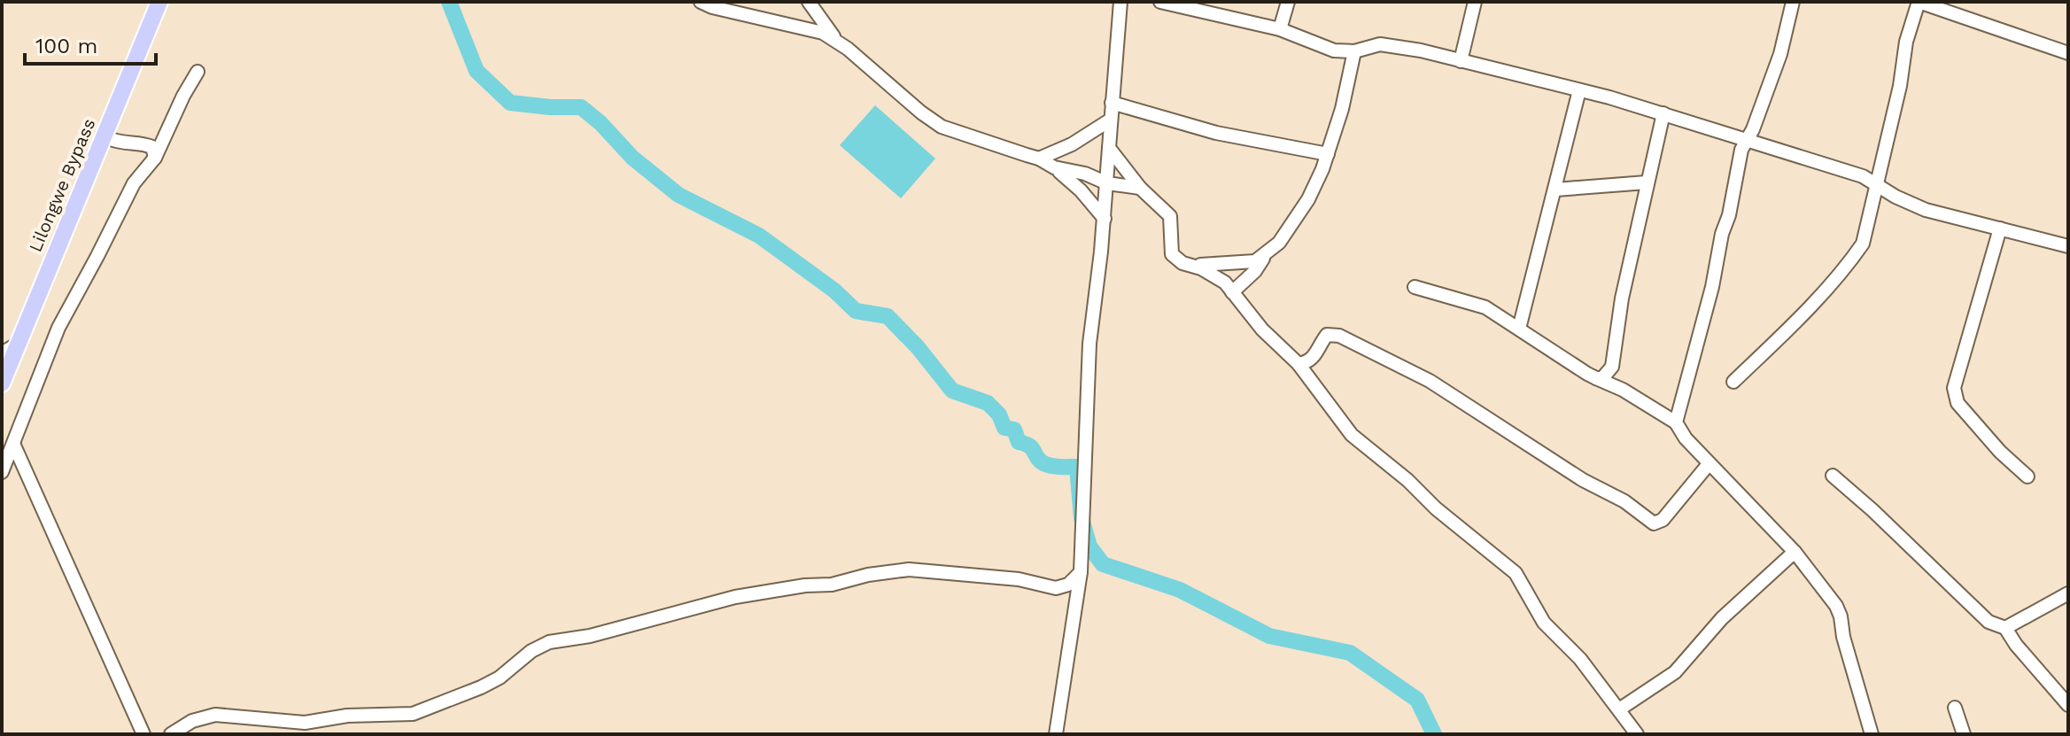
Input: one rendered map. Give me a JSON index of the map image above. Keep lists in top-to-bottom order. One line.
{"streets":{"main road":["Lilongwe Bypass"]},"scale_bar":"100 m"}
